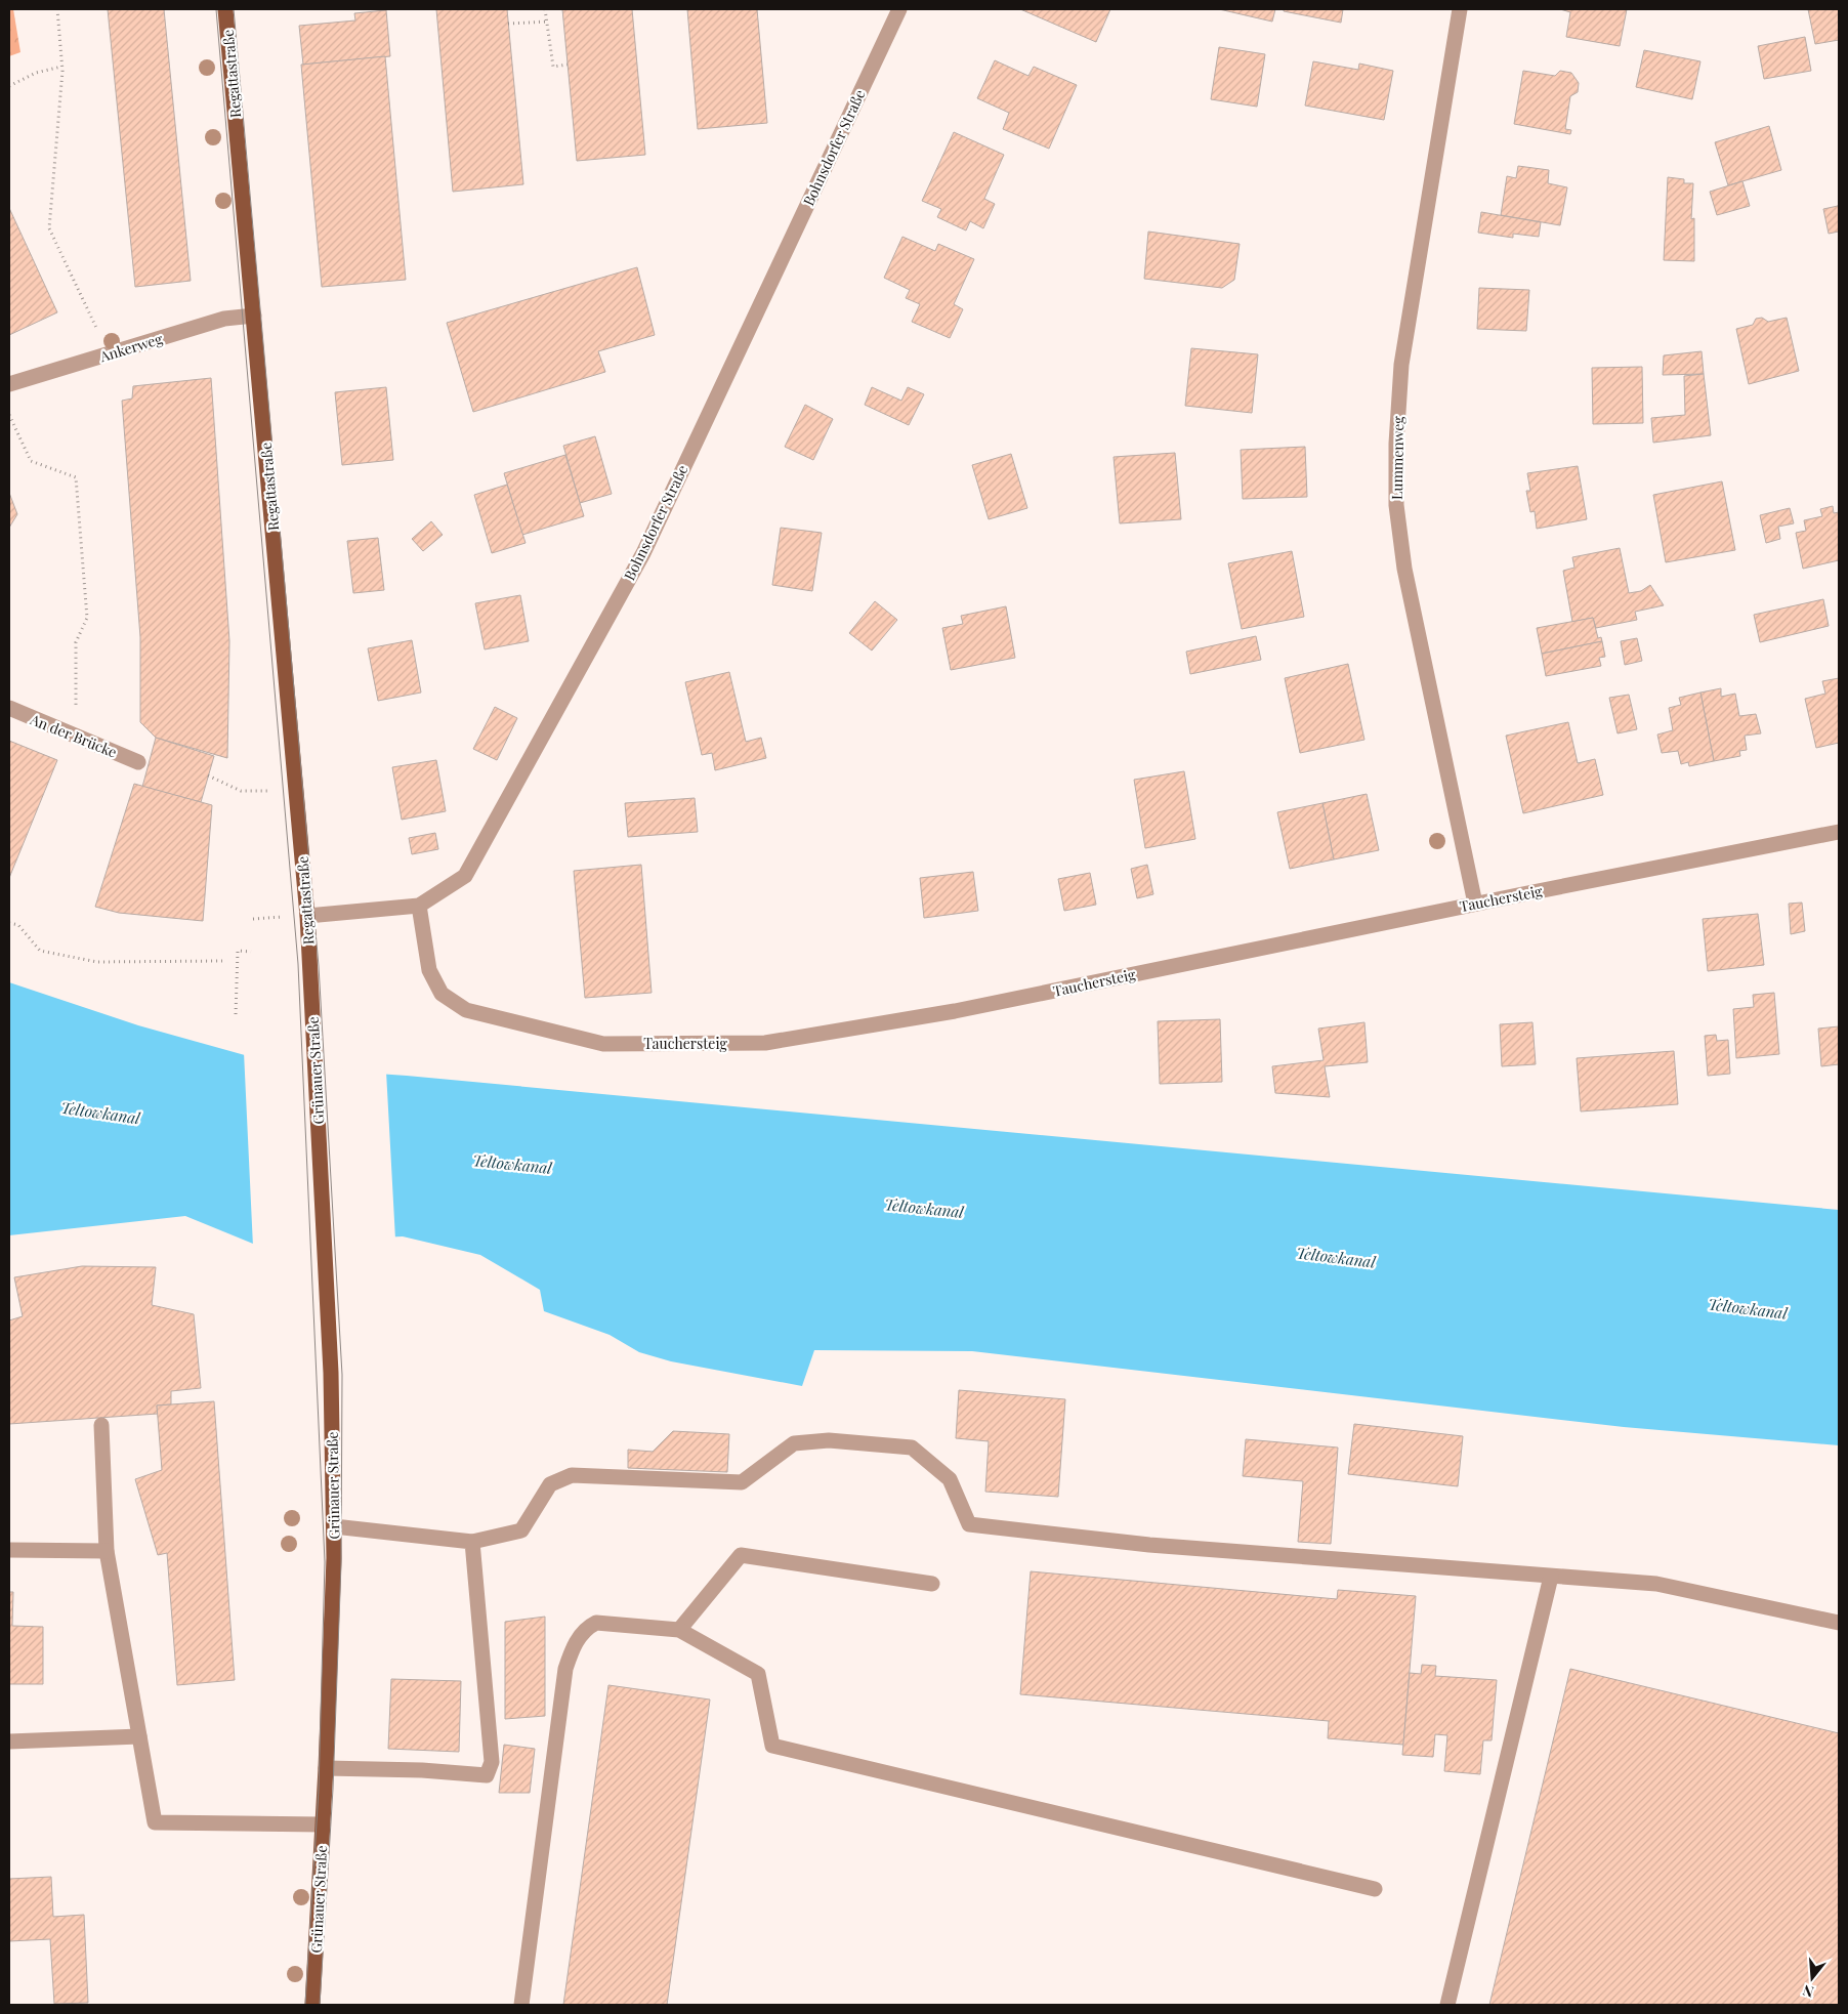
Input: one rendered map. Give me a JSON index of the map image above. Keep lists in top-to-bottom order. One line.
{"streets":{"main road":["Regattastraße","Grünauer Straße"],"street":["Bohnsdorfer Straße","Ankerweg","Lummenweg","An der Brücke","Tauchersteig"]},"crossings":[["Regattastraße","Bohnsdorfer Straße"],["Regattastraße","Ankerweg"],["Regattastraße","Grünauer Straße"],["Bohnsdorfer Straße","Tauchersteig"],["Lummenweg","Tauchersteig"]],"water":["Teltowkanal"],"north":"bottom"}
